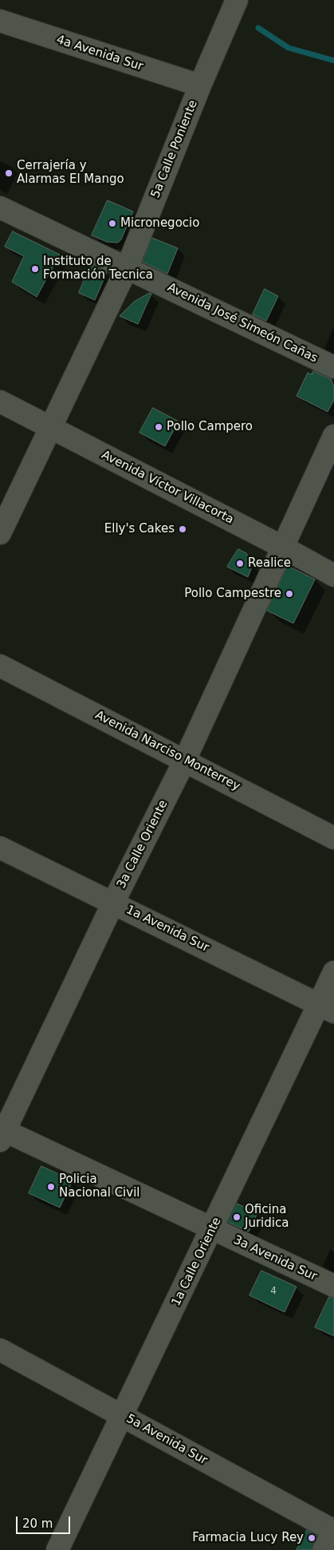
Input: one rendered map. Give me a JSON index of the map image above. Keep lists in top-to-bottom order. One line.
{"streets":{"street":["4a Avenida Sur","5a Calle Poniente","Avenida José Simeón Cañas","Avenida Víctor Villacorta","Avenida Narciso Monterrey","3a Calle Oriente","1a Avenida Sur","3a Avenida Sur","1a Calle Oriente","5a Avenida Sur"]},"crossings":[["4a Avenida Sur","5a Calle Poniente"],["5a Calle Poniente","Avenida José Simeón Cañas"],["5a Calle Poniente","Avenida Víctor Villacorta"],["Avenida Víctor Villacorta","3a Calle Oriente"],["Avenida Narciso Monterrey","3a Calle Oriente"],["3a Calle Oriente","1a Avenida Sur"],["3a Calle Oriente","3a Avenida Sur"],["1a Avenida Sur","1a Calle Oriente"],["3a Avenida Sur","1a Calle Oriente"],["1a Calle Oriente","5a Avenida Sur"]],"places":["Cerrajería y Alarmas El Mango","Micronegocio","Instituto de Formación Tecnica","Pollo Campero","Elly's Cakes","Realice","Pollo Campestre","Policia Nacional Civil","Oficina Juridica","Farmacia Lucy Rey"],"house_numbers":["4"],"scale_bar":"20 m"}
